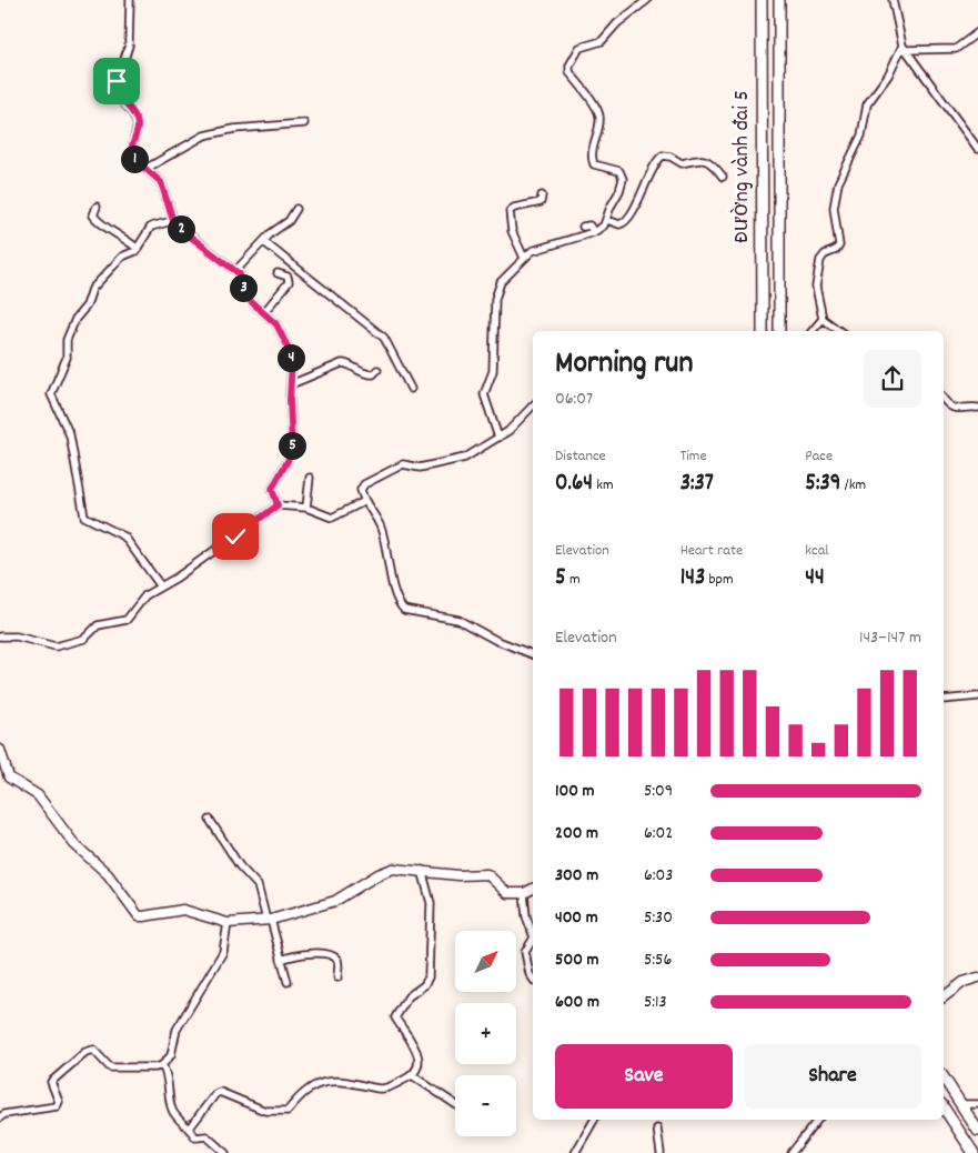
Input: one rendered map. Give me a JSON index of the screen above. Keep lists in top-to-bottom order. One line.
{"streets":{"main road":["Đường vành đai 5"]},"north":"top right","page":{"pins":["1","2","3","4","5"],"heading":["Morning run","06:07"],"stats":[["Distance","0.64 km"],["Time","3:37"],["Pace","5:39 /km"],["Elevation","5 m"],["Heart rate","143 bpm"],["kcal","44"]],"chart":["Elevation","143–147 m"],"list":[{"name":"100 m","note":"5:09"},{"name":"200 m","note":"6:02"},{"name":"300 m","note":"6:03"},{"name":"400 m","note":"5:30"},{"name":"500 m","note":"5:56"},{"name":"600 m","note":"5:13"}],"map_buttons":["+","−"],"buttons":["Save","Share"]}}
